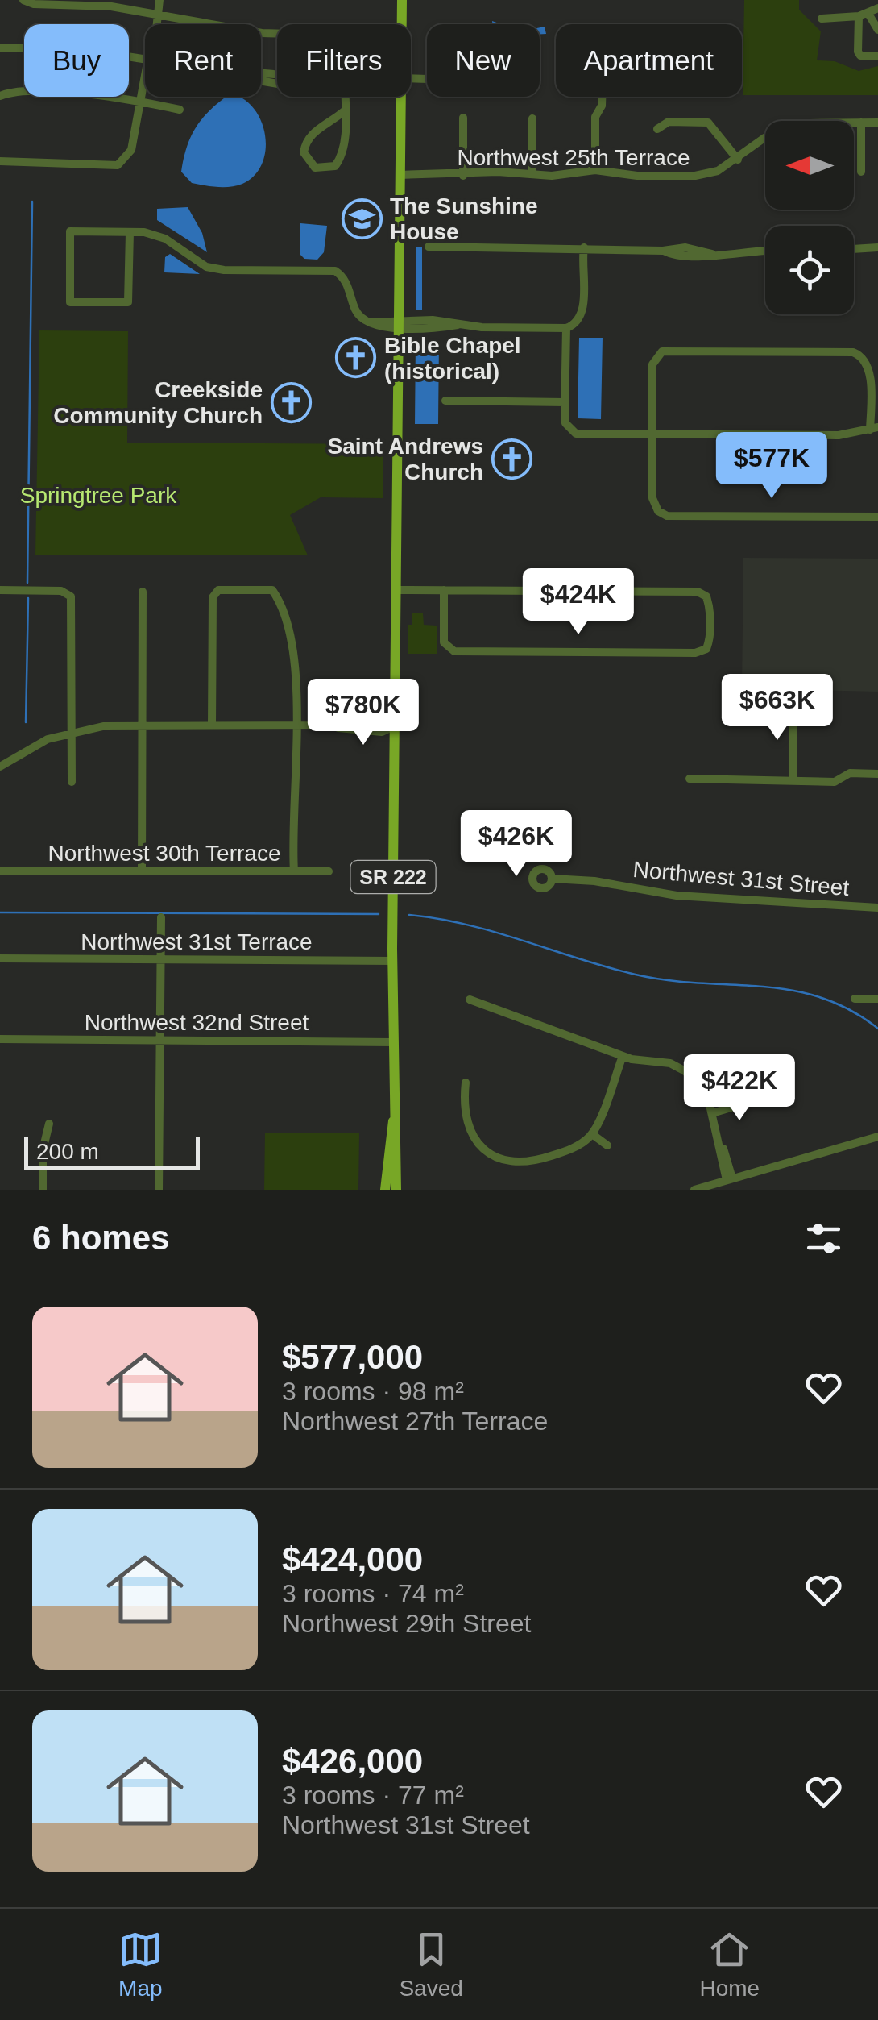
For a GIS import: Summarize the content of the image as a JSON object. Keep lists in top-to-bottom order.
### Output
{
  "streets": {
    "main road": ["SR 222"],
    "street": [
      "Northwest 25th Terrace",
      "Northwest 30th Terrace",
      "Northwest 31st Street",
      "Northwest 31st Terrace",
      "Northwest 32nd Street"
    ]
  },
  "crossings": [
    ["Northwest 25th Terrace", "SR 222"],
    ["SR 222", "Northwest 31st Terrace"],
    ["SR 222", "Northwest 32nd Street"]
  ],
  "parks": ["Springtree Park"],
  "places": {
    "school or university": ["The Sunshine House"],
    "church": ["Bible Chapel (historical)", "Creekside Community Church", "Saint Andrews Church"]
  },
  "scale_bar": "200 m",
  "north": "left",
  "page": {
    "chip": [
      "Buy",
      "Rent",
      "Filters",
      "New",
      "Apartment"
    ],
    "price": [
      "$577K",
      "$424K",
      "$663K",
      "$780K",
      "$426K",
      "$422K"
    ],
    "scale": "200 m",
    "heading": "6 homes",
    "list": [
      {
        "name": "$577,000",
        "note": "3 rooms · 98 m² · Northwest 27th Terrace"
      },
      {
        "name": "$424,000",
        "note": "3 rooms · 74 m² · Northwest 29th Street"
      },
      {
        "name": "$426,000",
        "note": "3 rooms · 77 m² · Northwest 31st Street"
      }
    ],
    "tabs": ["Map", "Saved", "Home"]
  }
}
